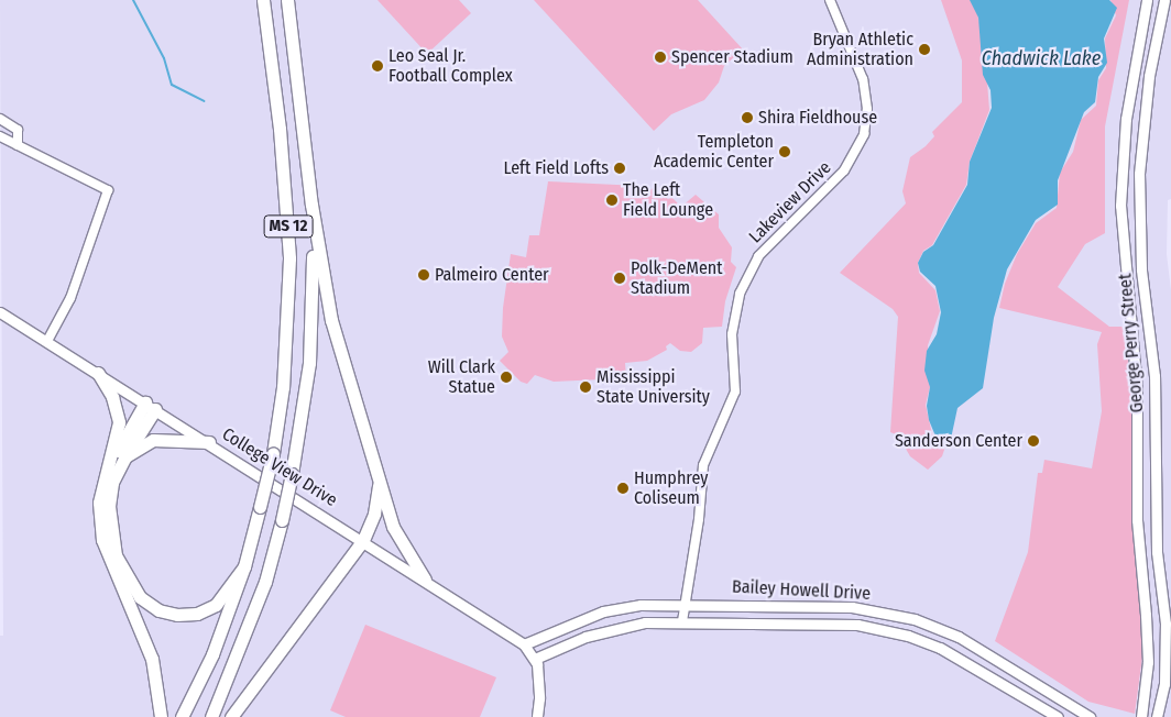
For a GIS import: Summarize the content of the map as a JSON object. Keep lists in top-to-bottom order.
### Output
{
  "streets": {
    "main road": ["MS 12"],
    "street": [
      "Lakeview Drive",
      "George Perry Street",
      "College View Drive",
      "Bailey Howell Drive"
    ]
  },
  "crossings": [
    ["Lakeview Drive", "Bailey Howell Drive"],
    ["College View Drive", "Bailey Howell Drive"]
  ],
  "water": ["Chadwick Lake"],
  "places": [
    "Bryan Athletic Administration",
    "Spencer Stadium",
    "Leo Seal Jr. Football Complex",
    "Shira Fieldhouse",
    "Templeton Academic Center",
    "Left Field Lofts",
    "The Left Field Lounge",
    "Palmeiro Center",
    "Polk-DeMent Stadium",
    "Will Clark Statue",
    "Mississippi State University",
    "Sanderson Center",
    "Humphrey Coliseum"
  ]
}
